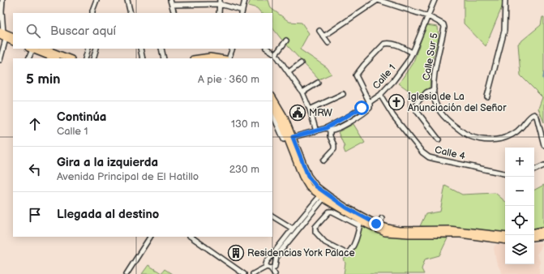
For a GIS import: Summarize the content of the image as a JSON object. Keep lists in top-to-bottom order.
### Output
{
  "streets": {
    "street": ["Calle Sur 5", "Calle 1", "Calle 4"]
  },
  "crossings": [
    ["Calle Sur 5", "Calle 1"],
    ["Calle 1", "Calle 4"]
  ],
  "places": {
    "church": ["Iglesia de La Anunciación del Señor"],
    "public building": ["MRW"],
    "building": ["Residencias York Palace"]
  },
  "page": {
    "search": "Buscar aquí",
    "heading": ["5 min", "A pie · 360 m"],
    "list": [
      ["Continúa", "Calle 1", "130 m"],
      ["Gira a la izquierda", "Avenida Principal de El Hatillo", "230 m"],
      "Llegada al destino"
    ],
    "map_buttons": ["+", "−"]
  }
}
